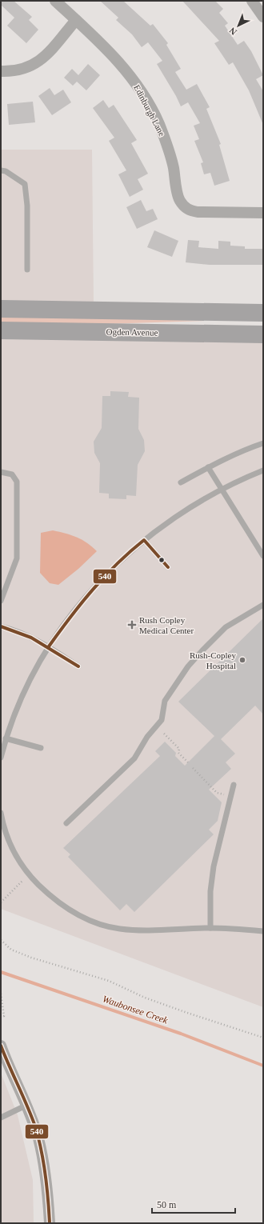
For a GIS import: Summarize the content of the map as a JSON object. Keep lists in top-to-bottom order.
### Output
{
  "streets": {
    "main road": ["Ogden Avenue"],
    "street": ["Edinburgh Lane"]
  },
  "water": ["Waubonsee Creek"],
  "places": {
    "health": ["Rush Copley Medical Center"],
    "other": ["Rush-Copley Hospital"]
  },
  "lines": ["transit line 540"],
  "scale_bar": "50 m",
  "north": "bottom left"
}
